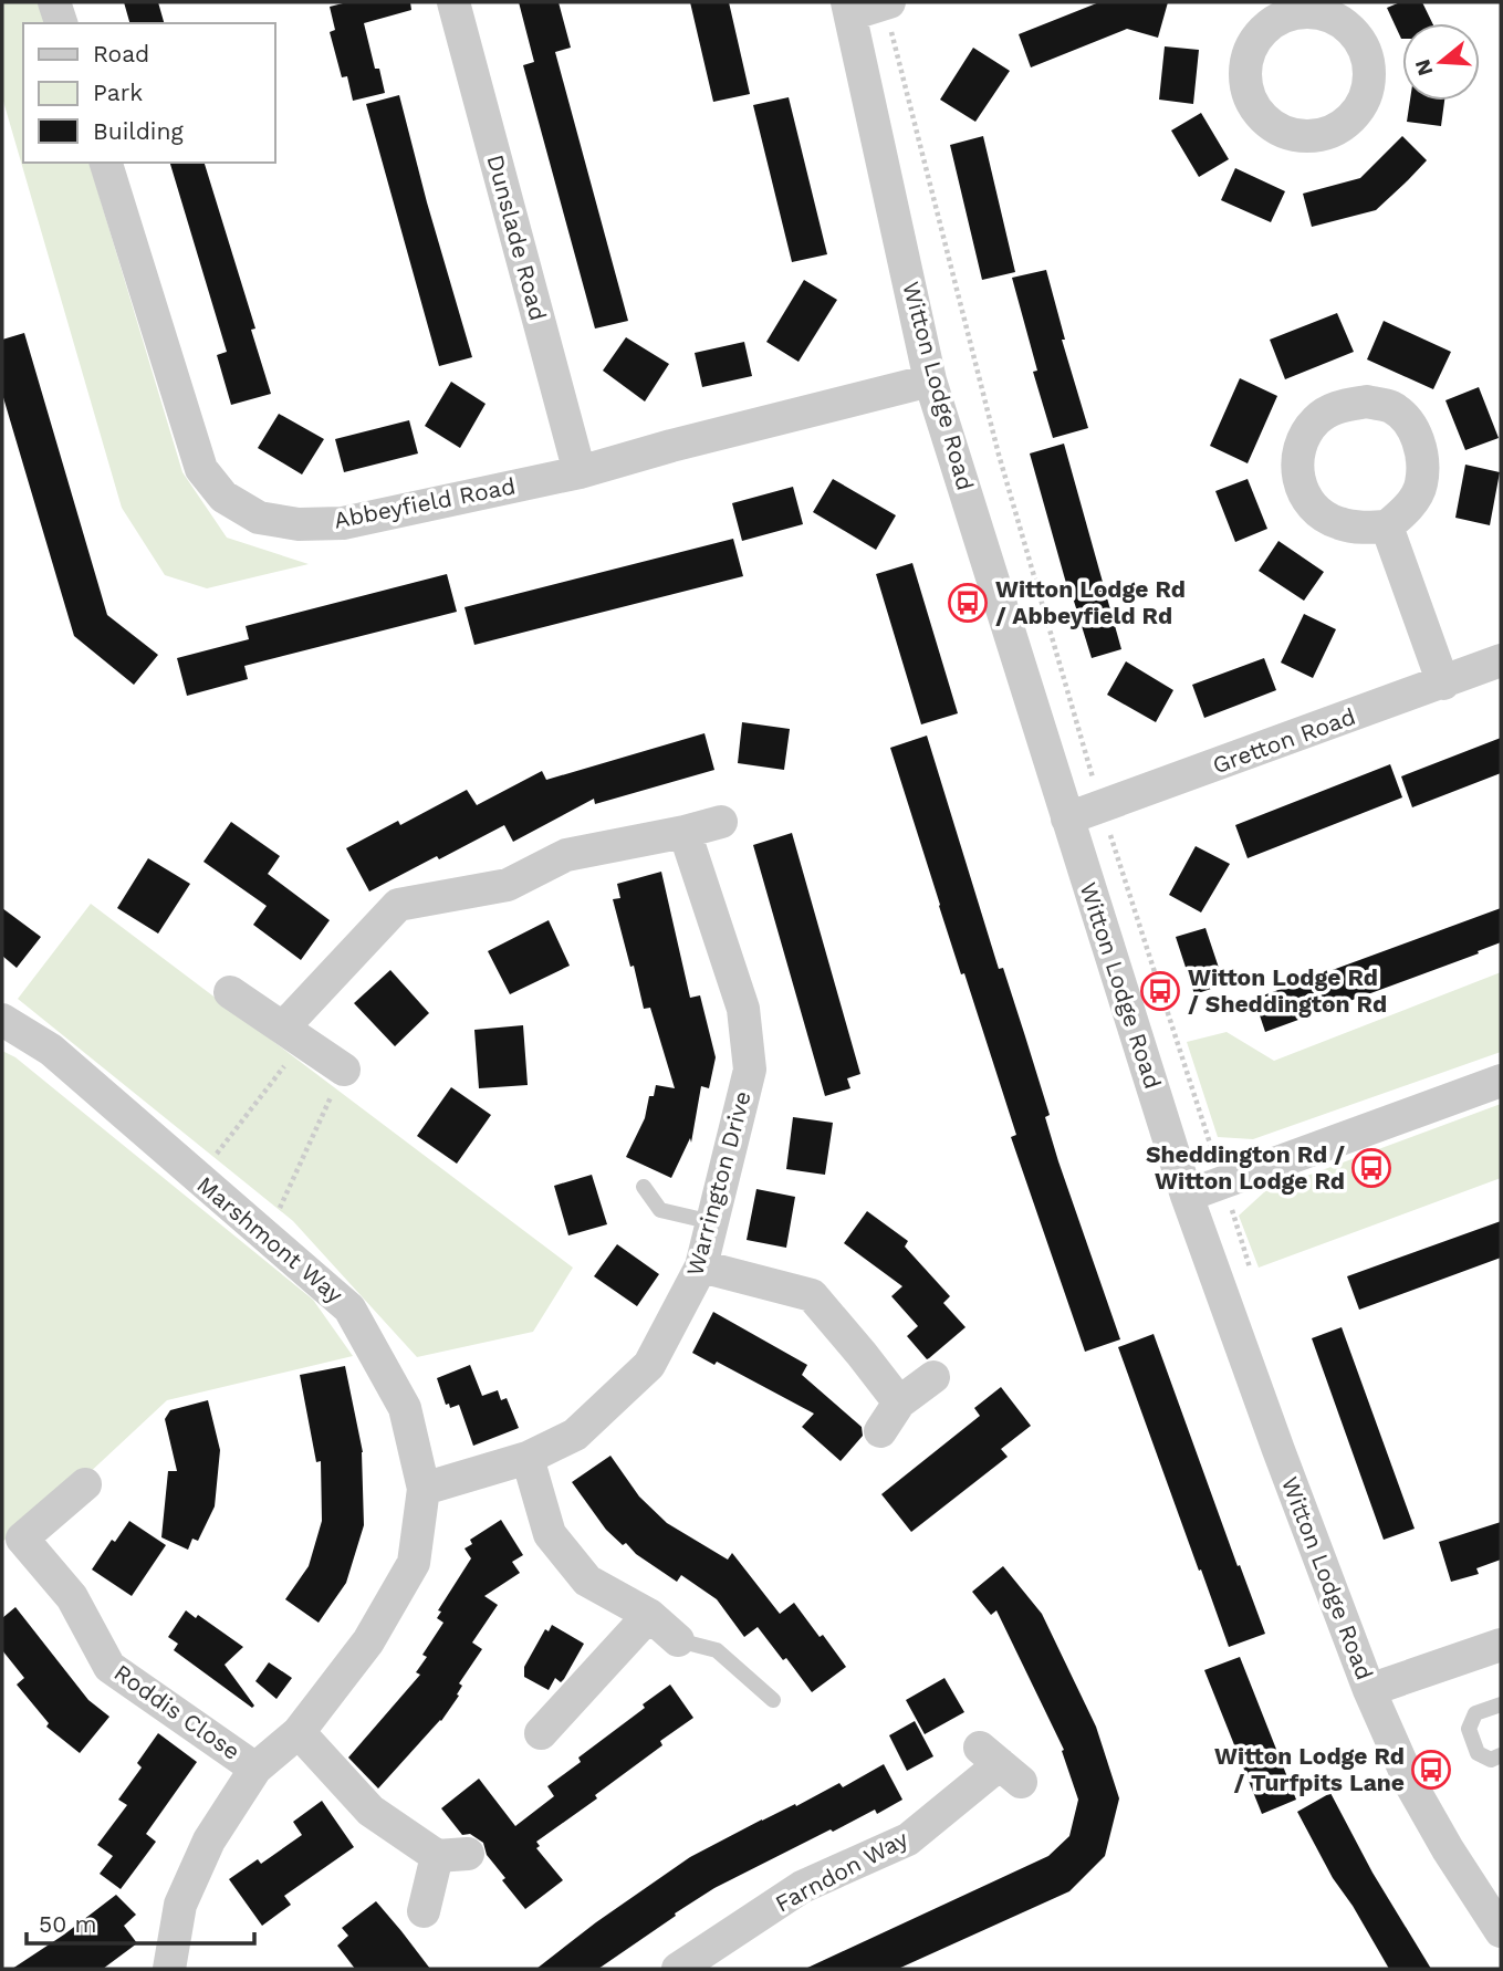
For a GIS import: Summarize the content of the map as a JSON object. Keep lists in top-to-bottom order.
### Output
{
  "streets": {
    "street": [
      "Dunslade Road",
      "Witton Lodge Road",
      "Abbeyfield Road",
      "Gretton Road",
      "Warrington Drive",
      "Marshmont Way",
      "Roddis Close",
      "Farndon Way"
    ]
  },
  "crossings": [
    ["Dunslade Road", "Abbeyfield Road"],
    ["Witton Lodge Road", "Abbeyfield Road"],
    ["Witton Lodge Road", "Gretton Road"],
    ["Warrington Drive", "Marshmont Way"],
    ["Marshmont Way", "Roddis Close"]
  ],
  "places": {
    "bus stop": [
      "Witton Lodge Rd / Abbeyfield Rd",
      "Witton Lodge Rd / Sheddington Rd",
      "Sheddington Rd / Witton Lodge Rd",
      "Witton Lodge Rd / Turfpits Lane"
    ]
  },
  "legend": ["Road", "Park", "Building"],
  "scale_bar": "50 m",
  "north": "left"
}
